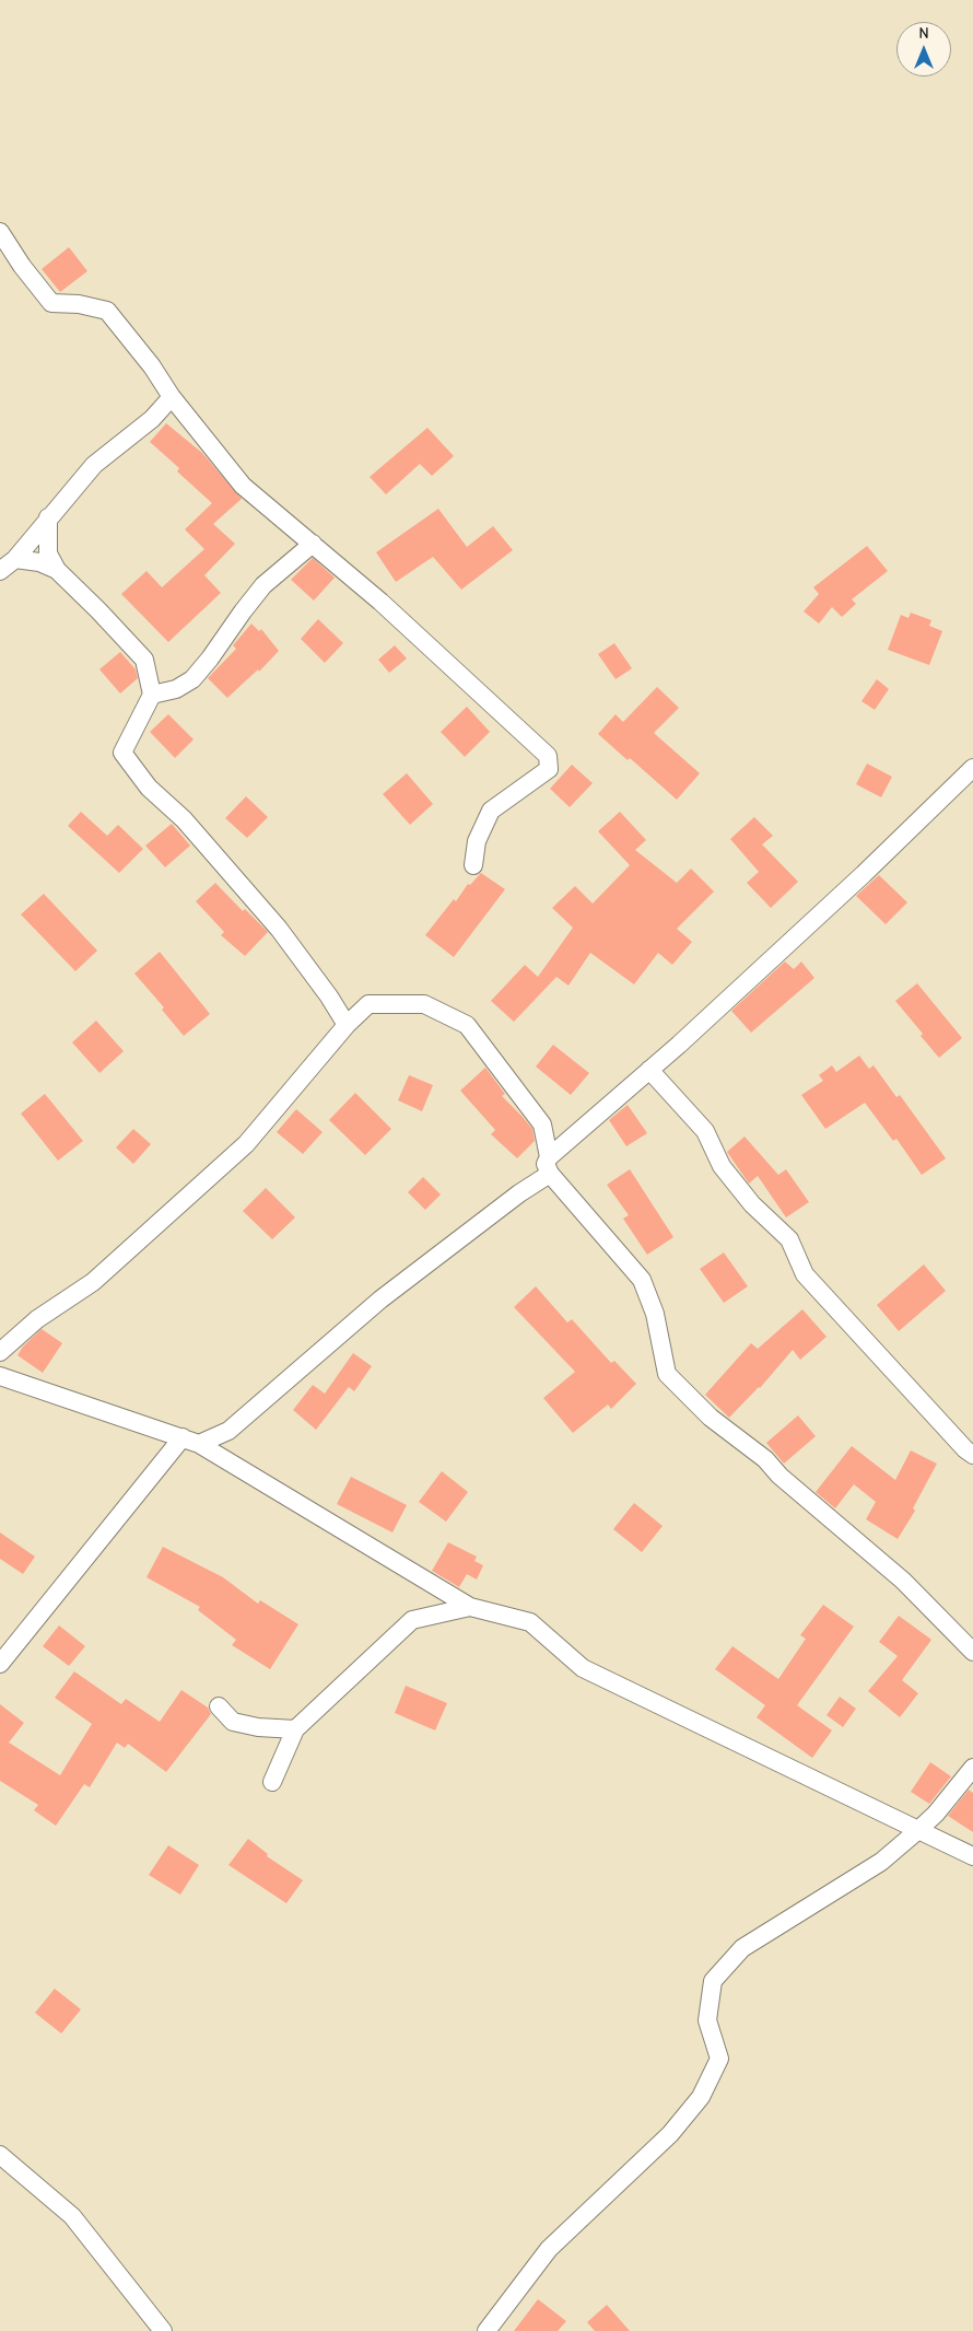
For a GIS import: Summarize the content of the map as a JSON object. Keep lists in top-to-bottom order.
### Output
{
  "north": "top"
}
